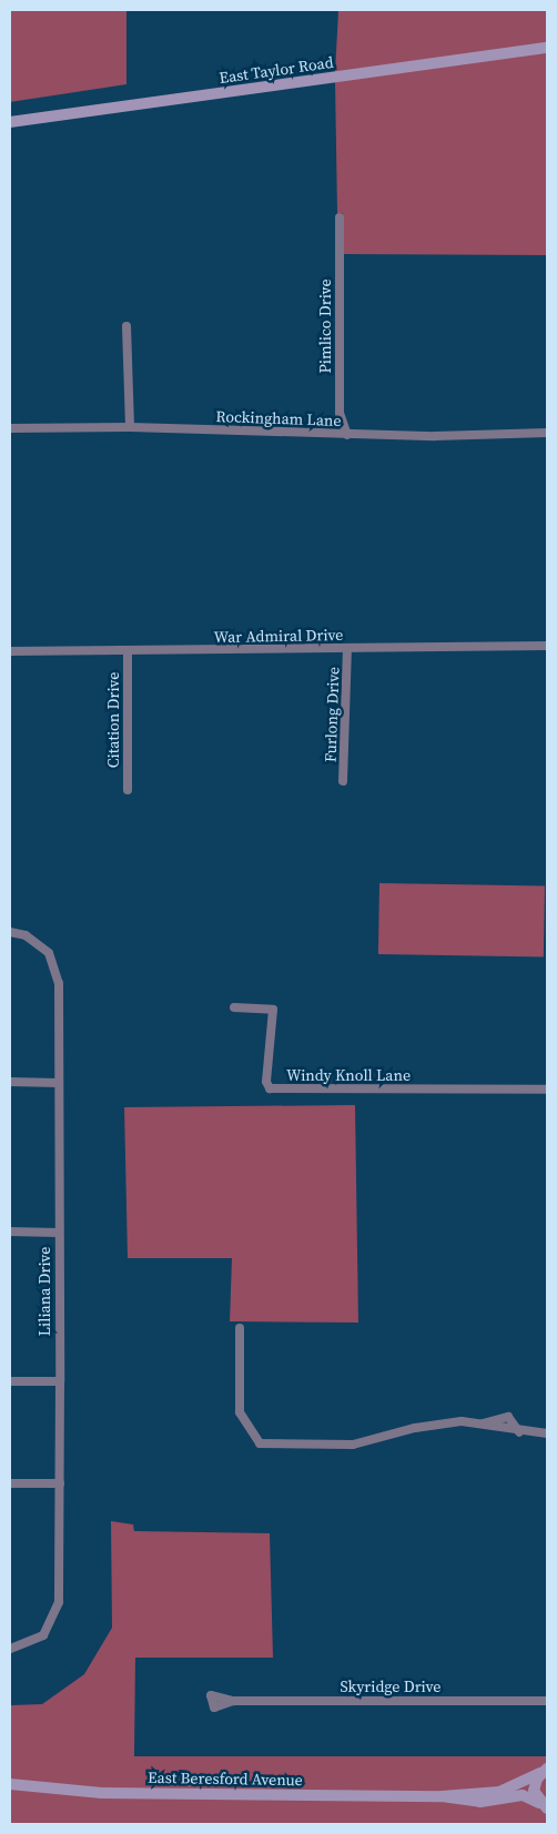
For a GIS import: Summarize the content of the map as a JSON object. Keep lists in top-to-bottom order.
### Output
{
  "streets": {
    "street": [
      "East Taylor Road",
      "Pimlico Drive",
      "Rockingham Lane",
      "War Admiral Drive",
      "Furlong Drive",
      "Citation Drive",
      "Windy Knoll Lane",
      "Liliana Drive",
      "Skyridge Drive",
      "East Beresford Avenue"
    ]
  },
  "crossings": [
    ["Pimlico Drive", "Rockingham Lane"],
    ["War Admiral Drive", "Furlong Drive"],
    ["War Admiral Drive", "Citation Drive"]
  ]
}
